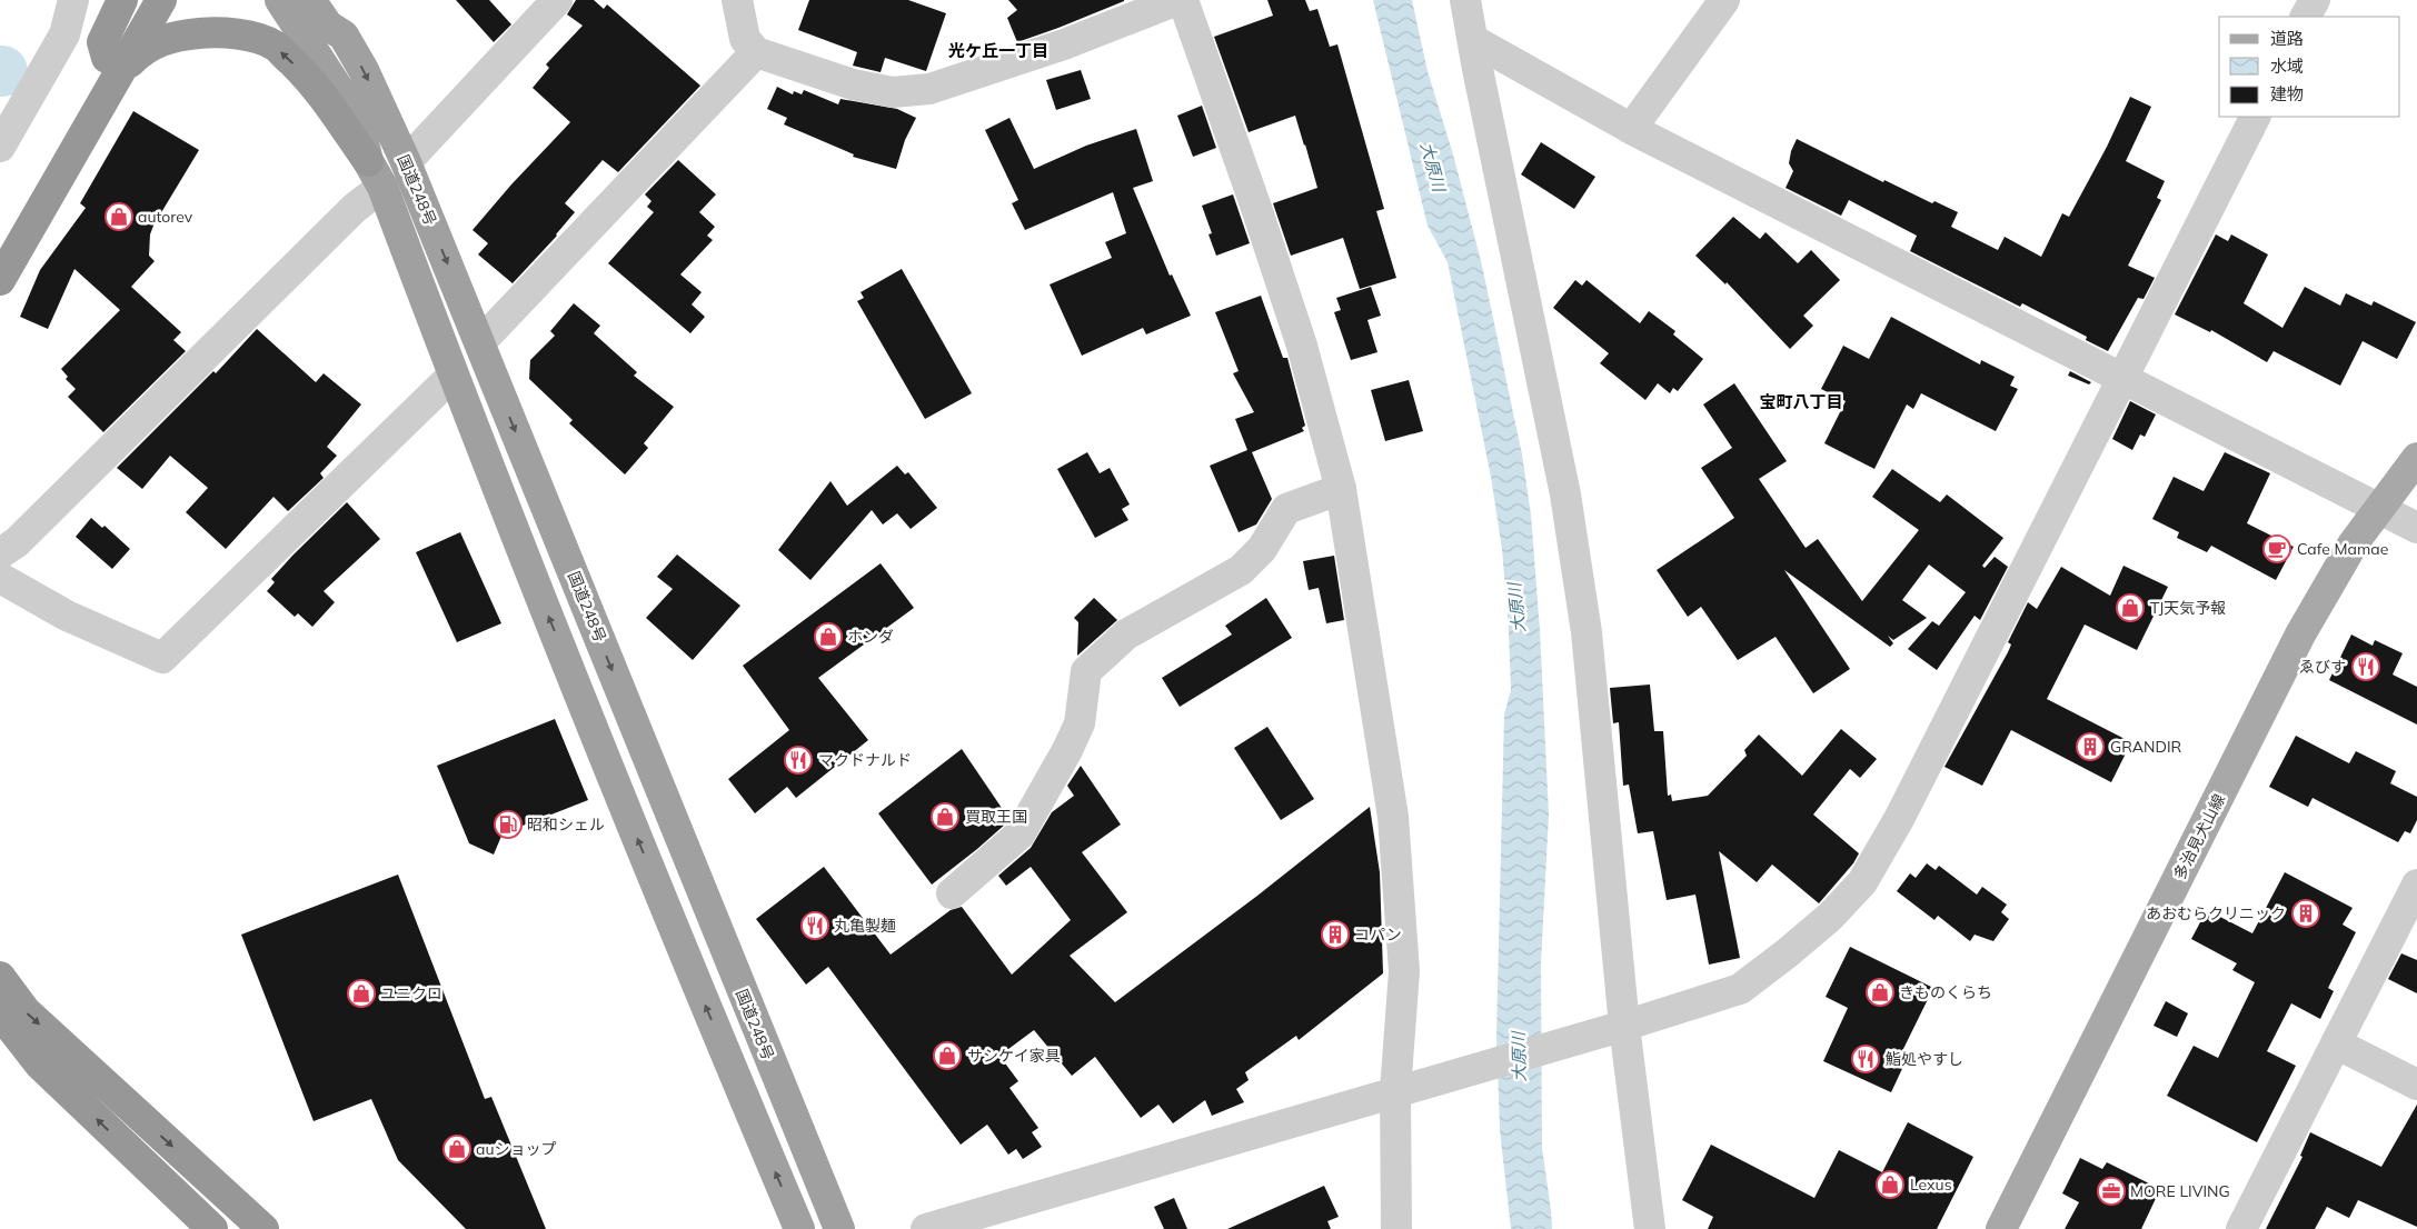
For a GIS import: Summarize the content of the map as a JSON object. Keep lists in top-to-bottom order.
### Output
{
  "streets": {
    "highway": ["国道248号"],
    "main road": ["多治見犬山線"]
  },
  "districts": ["光ケ丘一丁目", "宝町八丁目"],
  "water": ["大原川"],
  "places": {
    "shop": [
      "autorev",
      "TJ天気予報",
      "ホンダ",
      "買取王国",
      "きものくらち",
      "ユニクロ",
      "サシケイ家具",
      "auショップ",
      "Lexus"
    ],
    "cafe": ["Cafe Mamae"],
    "restaurant": [
      "ゑびす",
      "マクドナルド",
      "丸亀製麺",
      "鮨処やすし"
    ],
    "building": ["GRANDIR", "あおむらクリニック", "コパン"],
    "fuel station": ["昭和シェル"],
    "office": ["MORE LIVING"]
  },
  "legend": ["道路", "水域", "建物"]
}
